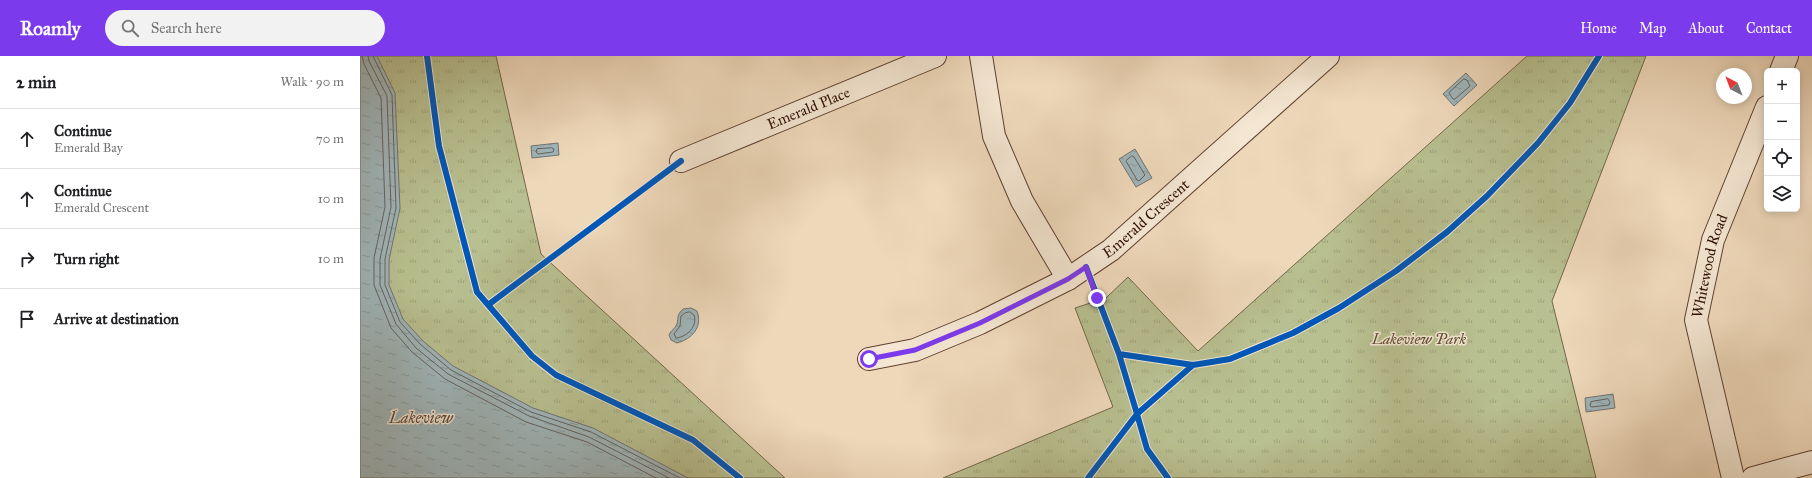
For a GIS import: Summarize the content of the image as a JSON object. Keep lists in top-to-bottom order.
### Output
{
  "streets": {
    "street": ["Emerald Place", "Emerald Crescent", "Whitewood Road"]
  },
  "water": ["Lakeview"],
  "parks": ["Lakeview Park"],
  "north": "top left",
  "page": {
    "header": "Roamly",
    "search": "Search here",
    "nav": [
      "Home",
      "Map",
      "About",
      "Contact"
    ],
    "heading": ["2 min", "Walk · 90 m"],
    "map_buttons": ["+", "−"],
    "list": [
      ["Continue", "Emerald Bay", "70 m"],
      ["Continue", "Emerald Crescent", "10 m"],
      ["Turn right", "10 m"],
      "Arrive at destination"
    ]
  }
}
